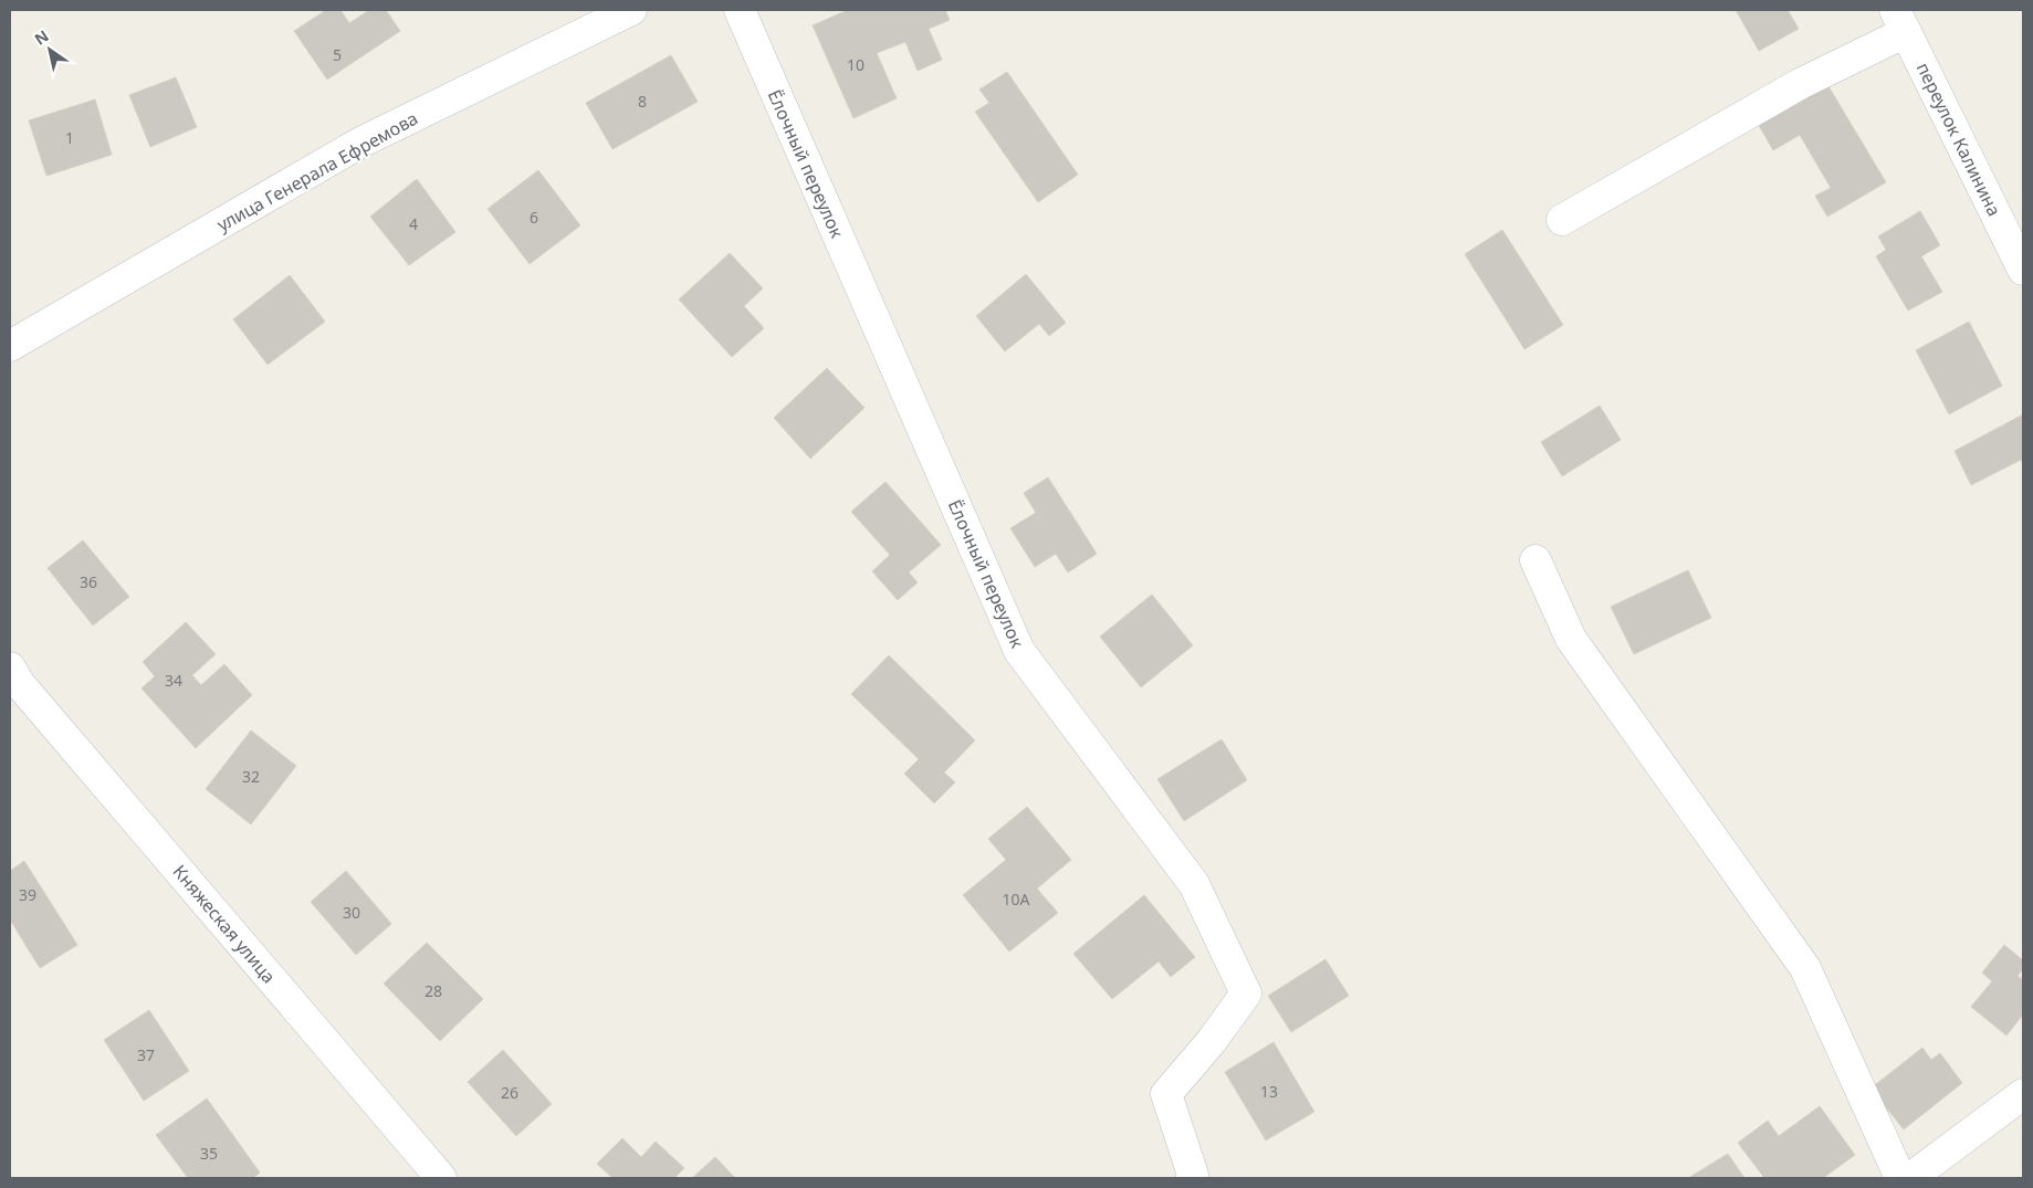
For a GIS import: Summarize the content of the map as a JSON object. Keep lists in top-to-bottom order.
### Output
{
  "streets": {
    "street": [
      "переулок Калинина",
      "Ёлочный переулок",
      "улица Генерала Ефремова",
      "Княжеская улица"
    ]
  },
  "house_numbers": [
    "5",
    "10",
    "8",
    "1",
    "6",
    "4",
    "36",
    "34",
    "32",
    "39",
    "10А",
    "30",
    "28",
    "37",
    "13",
    "26",
    "35"
  ],
  "north": "top left"
}
